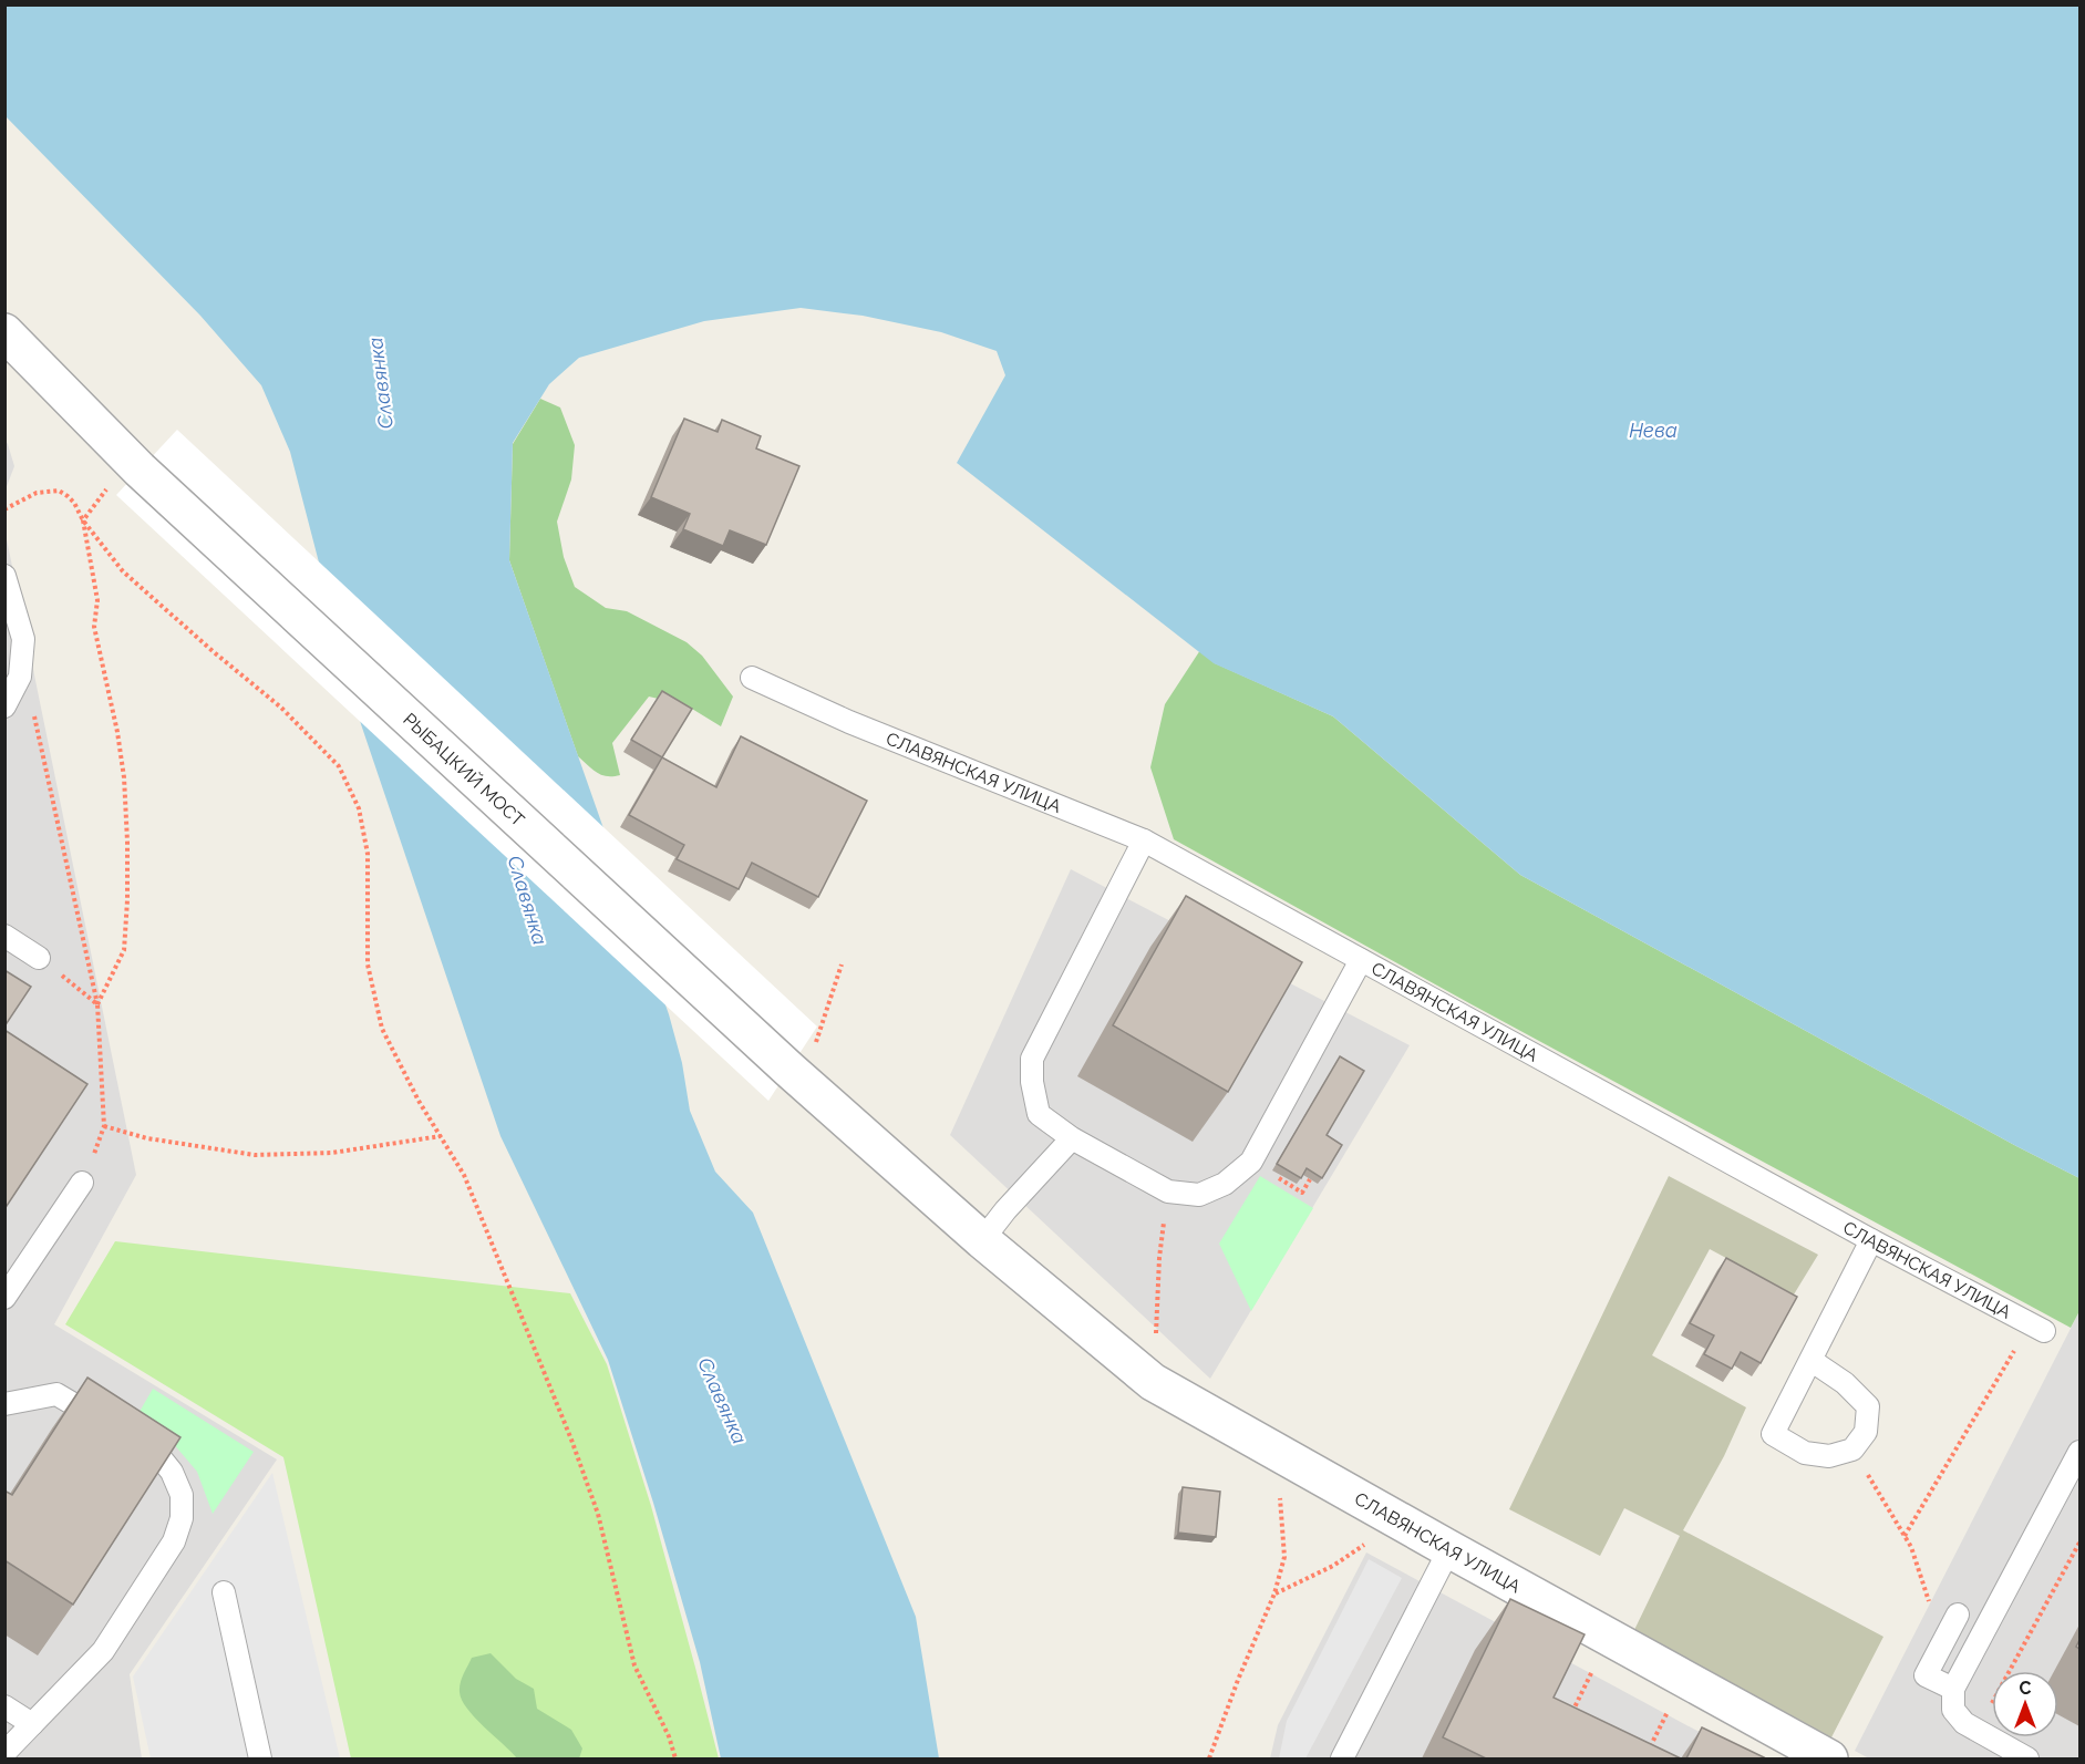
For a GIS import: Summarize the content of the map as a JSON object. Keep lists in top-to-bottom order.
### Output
{
  "streets": {
    "street": ["РЫБАЦКИЙ МОСТ", "СЛАВЯНСКАЯ УЛИЦА"]
  },
  "crossings": [
    ["РЫБАЦКИЙ МОСТ", "СЛАВЯНСКАЯ УЛИЦА"]
  ],
  "water": ["Славянка", "Нева"],
  "north": "top"
}
